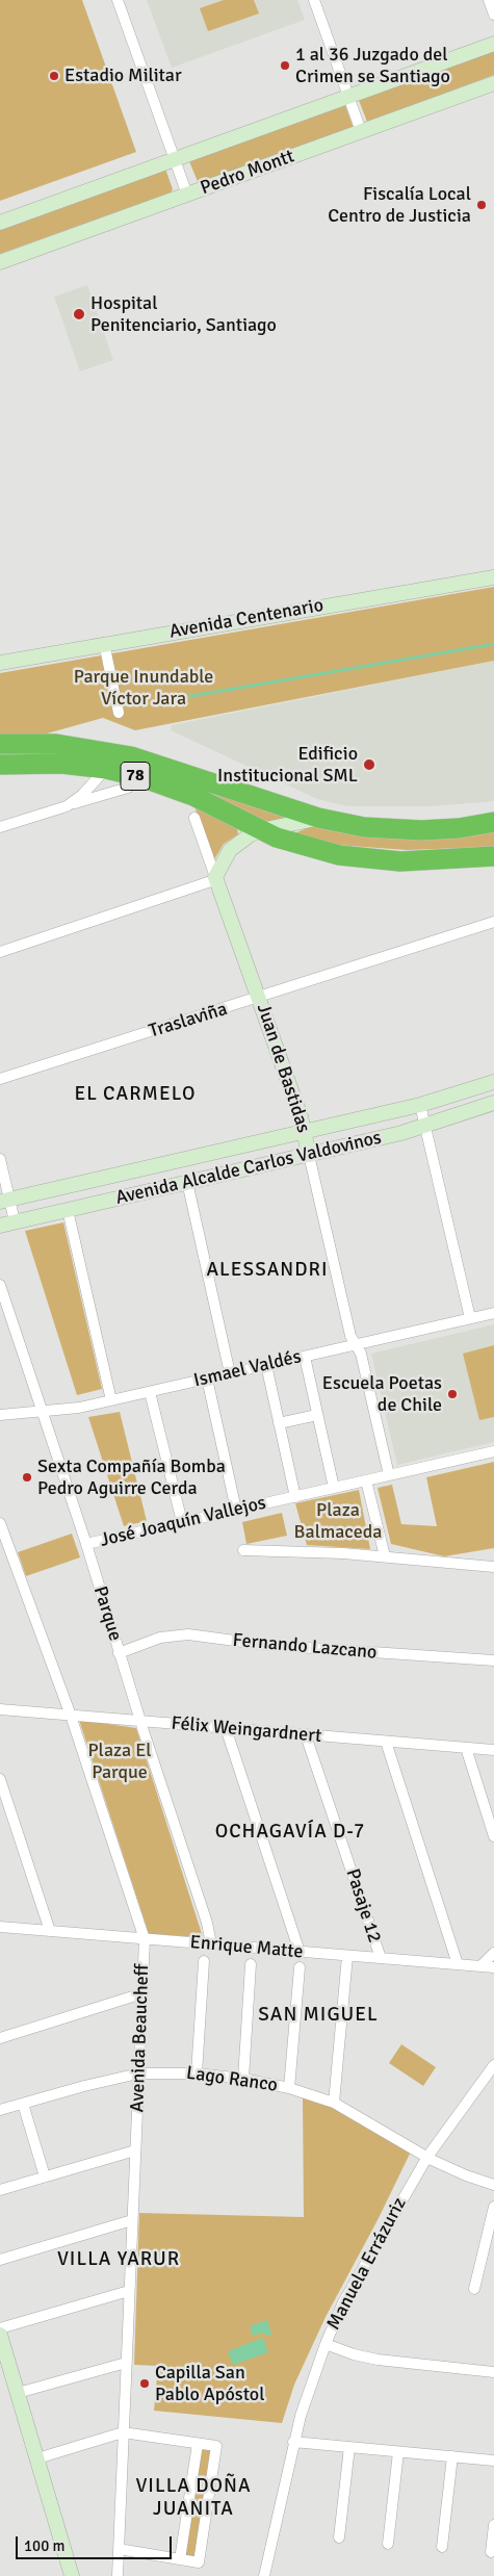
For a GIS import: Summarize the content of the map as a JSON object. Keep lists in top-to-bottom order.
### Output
{
  "streets": {
    "highway": ["78"],
    "street": [
      "Pedro Montt",
      "Avenida Centenario",
      "Traslaviña",
      "Juan de Bastidas",
      "Avenida Alcalde Carlos Valdovinos",
      "Ismael Valdés",
      "José Joaquín Vallejos",
      "Parque",
      "Fernando Lazcano",
      "Félix Weingardnert",
      "Pasaje 12",
      "Enrique Matte",
      "Avenida Beaucheff",
      "Lago Ranco",
      "Manuela Errázuriz"
    ]
  },
  "crossings": [
    ["Traslaviña", "Juan de Bastidas"],
    ["Juan de Bastidas", "Avenida Alcalde Carlos Valdovinos"],
    ["Juan de Bastidas", "Ismael Valdés"],
    ["Juan de Bastidas", "José Joaquín Vallejos"],
    ["Ismael Valdés", "Parque"],
    ["José Joaquín Vallejos", "Parque"],
    ["Parque", "Fernando Lazcano"],
    ["Parque", "Félix Weingardnert"],
    ["Parque", "Enrique Matte"],
    ["Félix Weingardnert", "Pasaje 12"],
    ["Félix Weingardnert", "Avenida Beaucheff"],
    ["Pasaje 12", "Enrique Matte"],
    ["Enrique Matte", "Avenida Beaucheff"],
    ["Avenida Beaucheff", "Lago Ranco"],
    ["Lago Ranco", "Manuela Errázuriz"]
  ],
  "districts": [
    "EL CARMELO",
    "ALESSANDRI",
    "OCHAGAVÍA D-7",
    "SAN MIGUEL",
    "VILLA YARUR",
    "VILLA DOÑA JUANITA"
  ],
  "parks": ["Parque Inundable Víctor Jara", "Plaza Balmaceda", "Plaza El Parque"],
  "places": [
    "1 al 36 Juzgado del Crimen se Santiago",
    "Estadio Militar",
    "Fiscalía Local Centro de Justicia",
    "Hospital Penitenciario, Santiago",
    "Edificio Institucional SML",
    "Escuela Poetas de Chile",
    "Sexta Compañía Bomba Pedro Aguirre Cerda",
    "Capilla San Pablo Apóstol"
  ],
  "scale_bar": "100 m"
}
